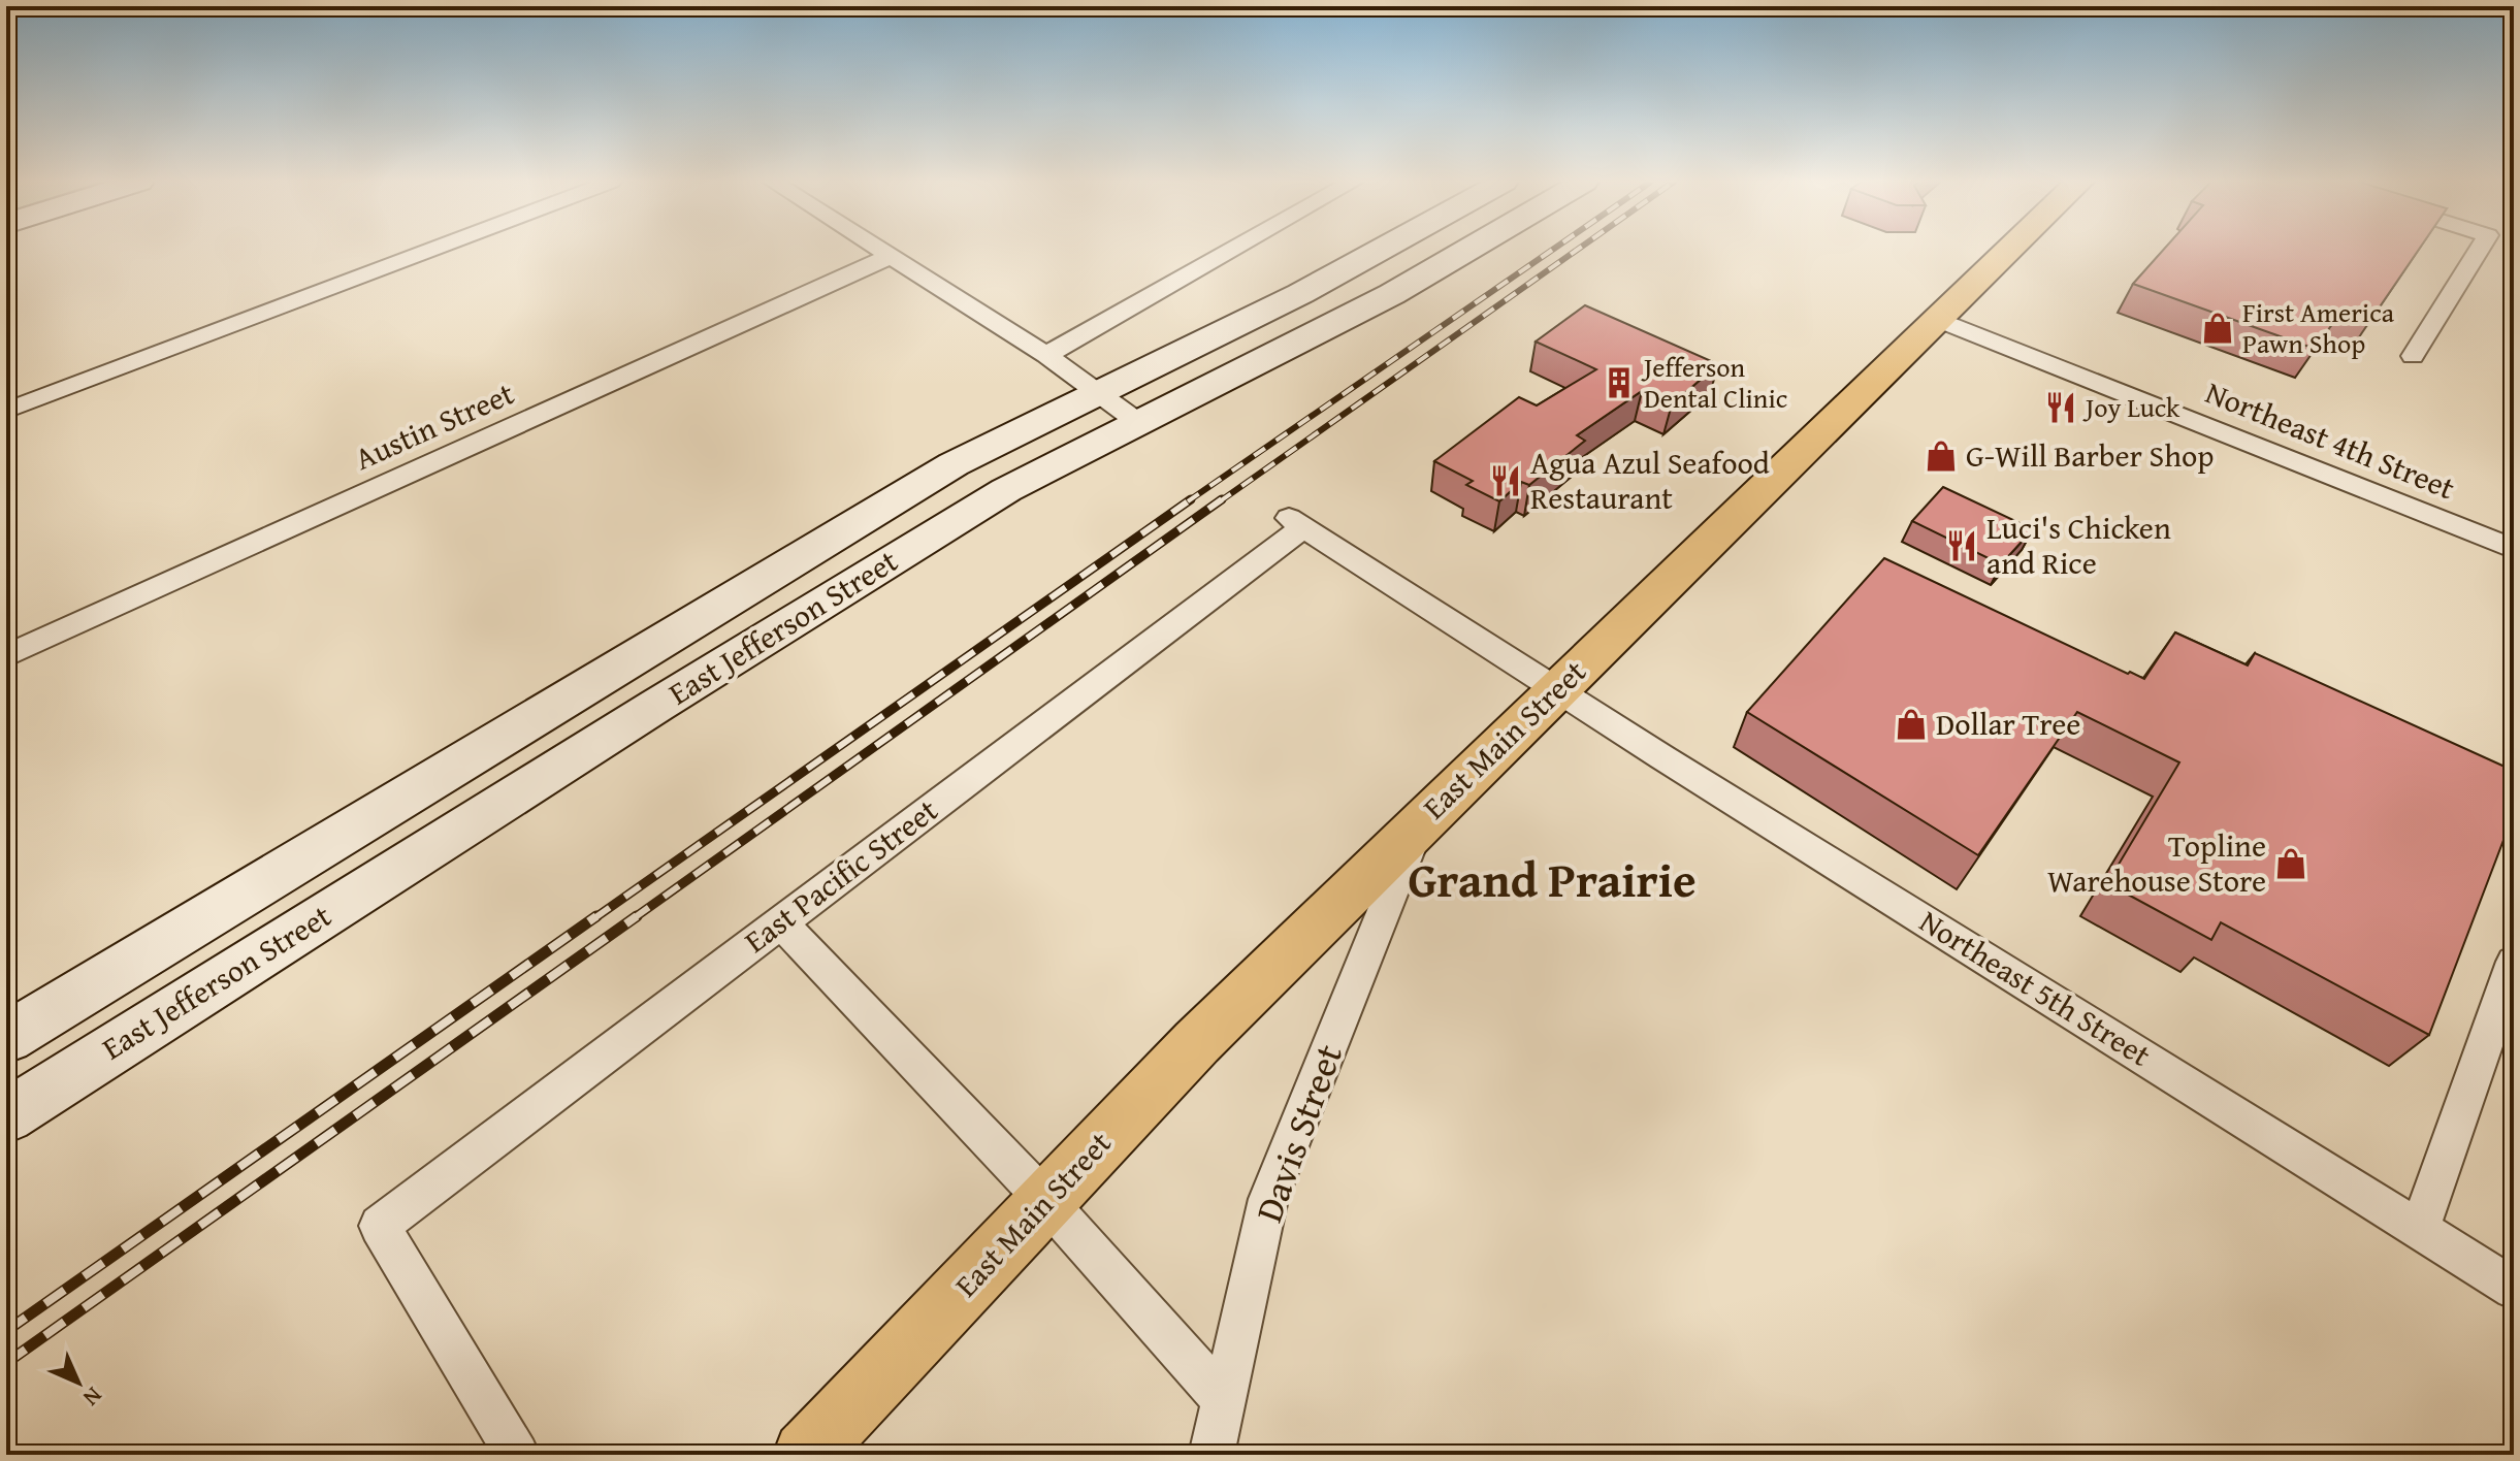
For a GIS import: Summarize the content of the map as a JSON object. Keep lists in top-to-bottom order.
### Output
{
  "streets": {
    "main road": ["East Jefferson Street", "East Main Street"],
    "street": [
      "Austin Street",
      "Northeast 4th Street",
      "East Pacific Street",
      "Northeast 5th Street",
      "Davis Street"
    ]
  },
  "crossings": [
    ["Northeast 4th Street", "East Main Street"],
    ["East Main Street", "Northeast 5th Street"],
    ["East Main Street", "Davis Street"],
    ["East Pacific Street", "Northeast 5th Street"]
  ],
  "districts": ["Grand Prairie"],
  "places": {
    "shop": [
      "First America Pawn Shop",
      "G-Will Barber Shop",
      "Dollar Tree",
      "Topline Warehouse Store"
    ],
    "building": ["Jefferson Dental Clinic"],
    "restaurant": ["Joy Luck", "Agua Azul Seafood Restaurant", "Luci's Chicken and Rice"]
  },
  "north": "bottom right"
}
